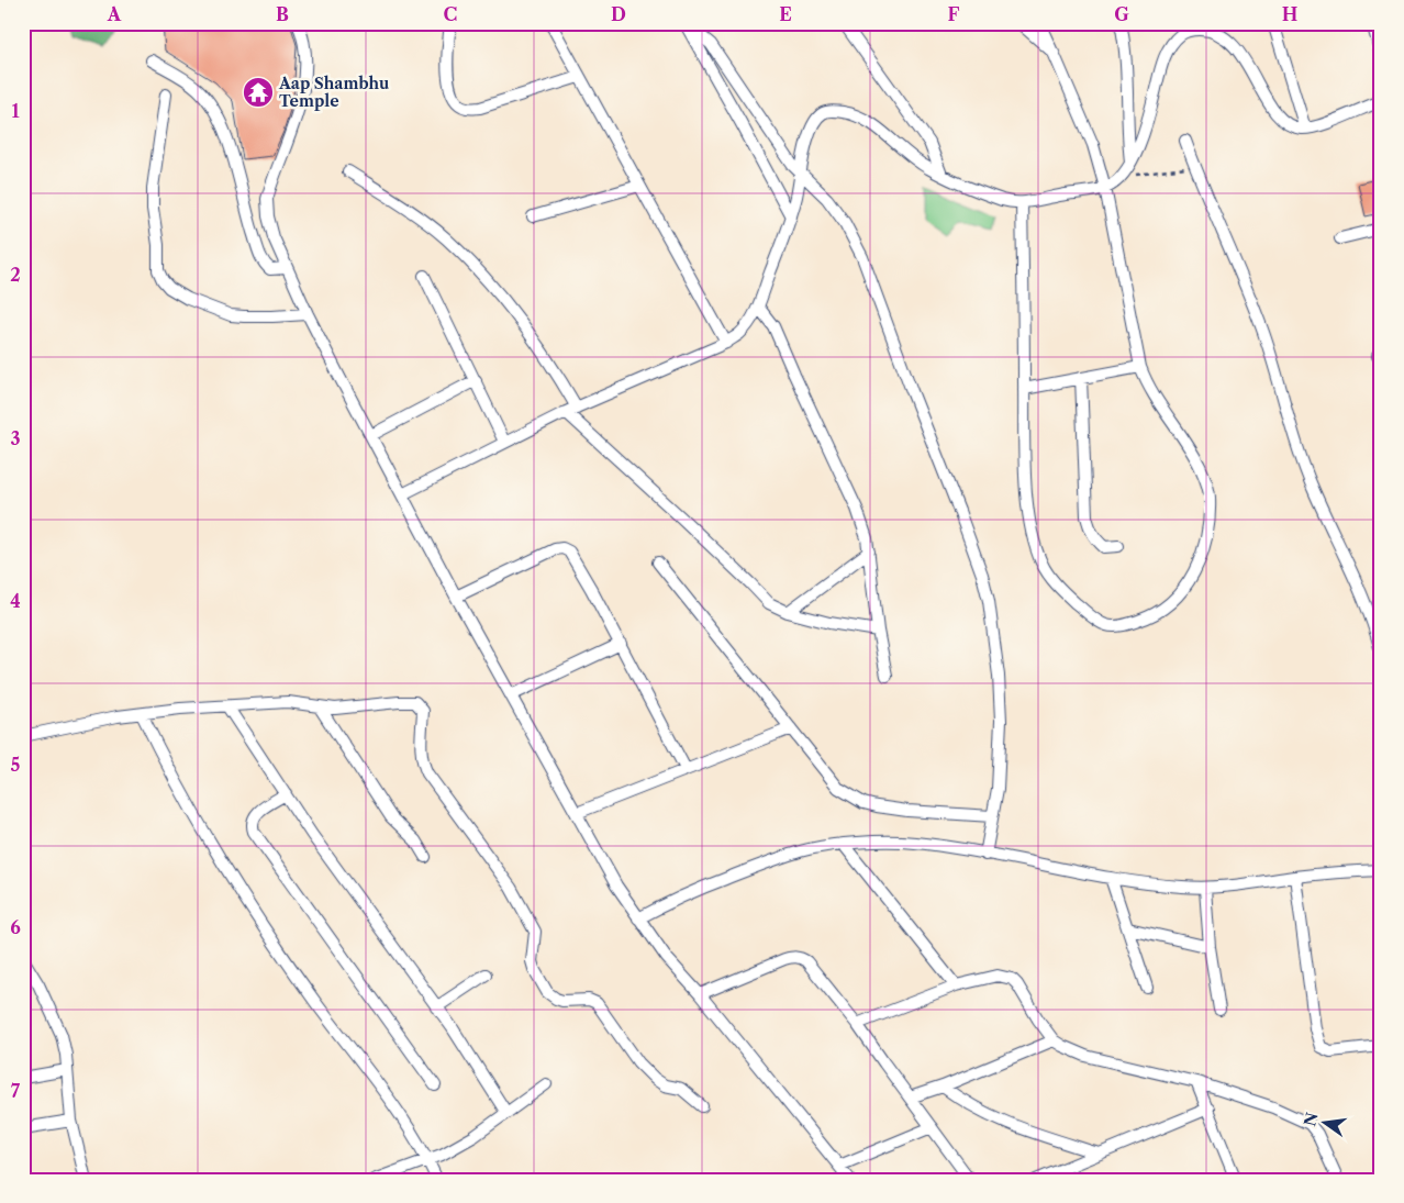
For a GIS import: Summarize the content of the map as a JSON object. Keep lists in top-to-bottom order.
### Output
{
  "places": {
    "temple": ["Aap Shambhu Temple"]
  },
  "north": "left",
  "grid": {
    "columns": [
      "A",
      "B",
      "C",
      "D",
      "E",
      "F",
      "G",
      "H"
    ],
    "rows": [
      "1",
      "2",
      "3",
      "4",
      "5",
      "6",
      "7"
    ]
  }
}
